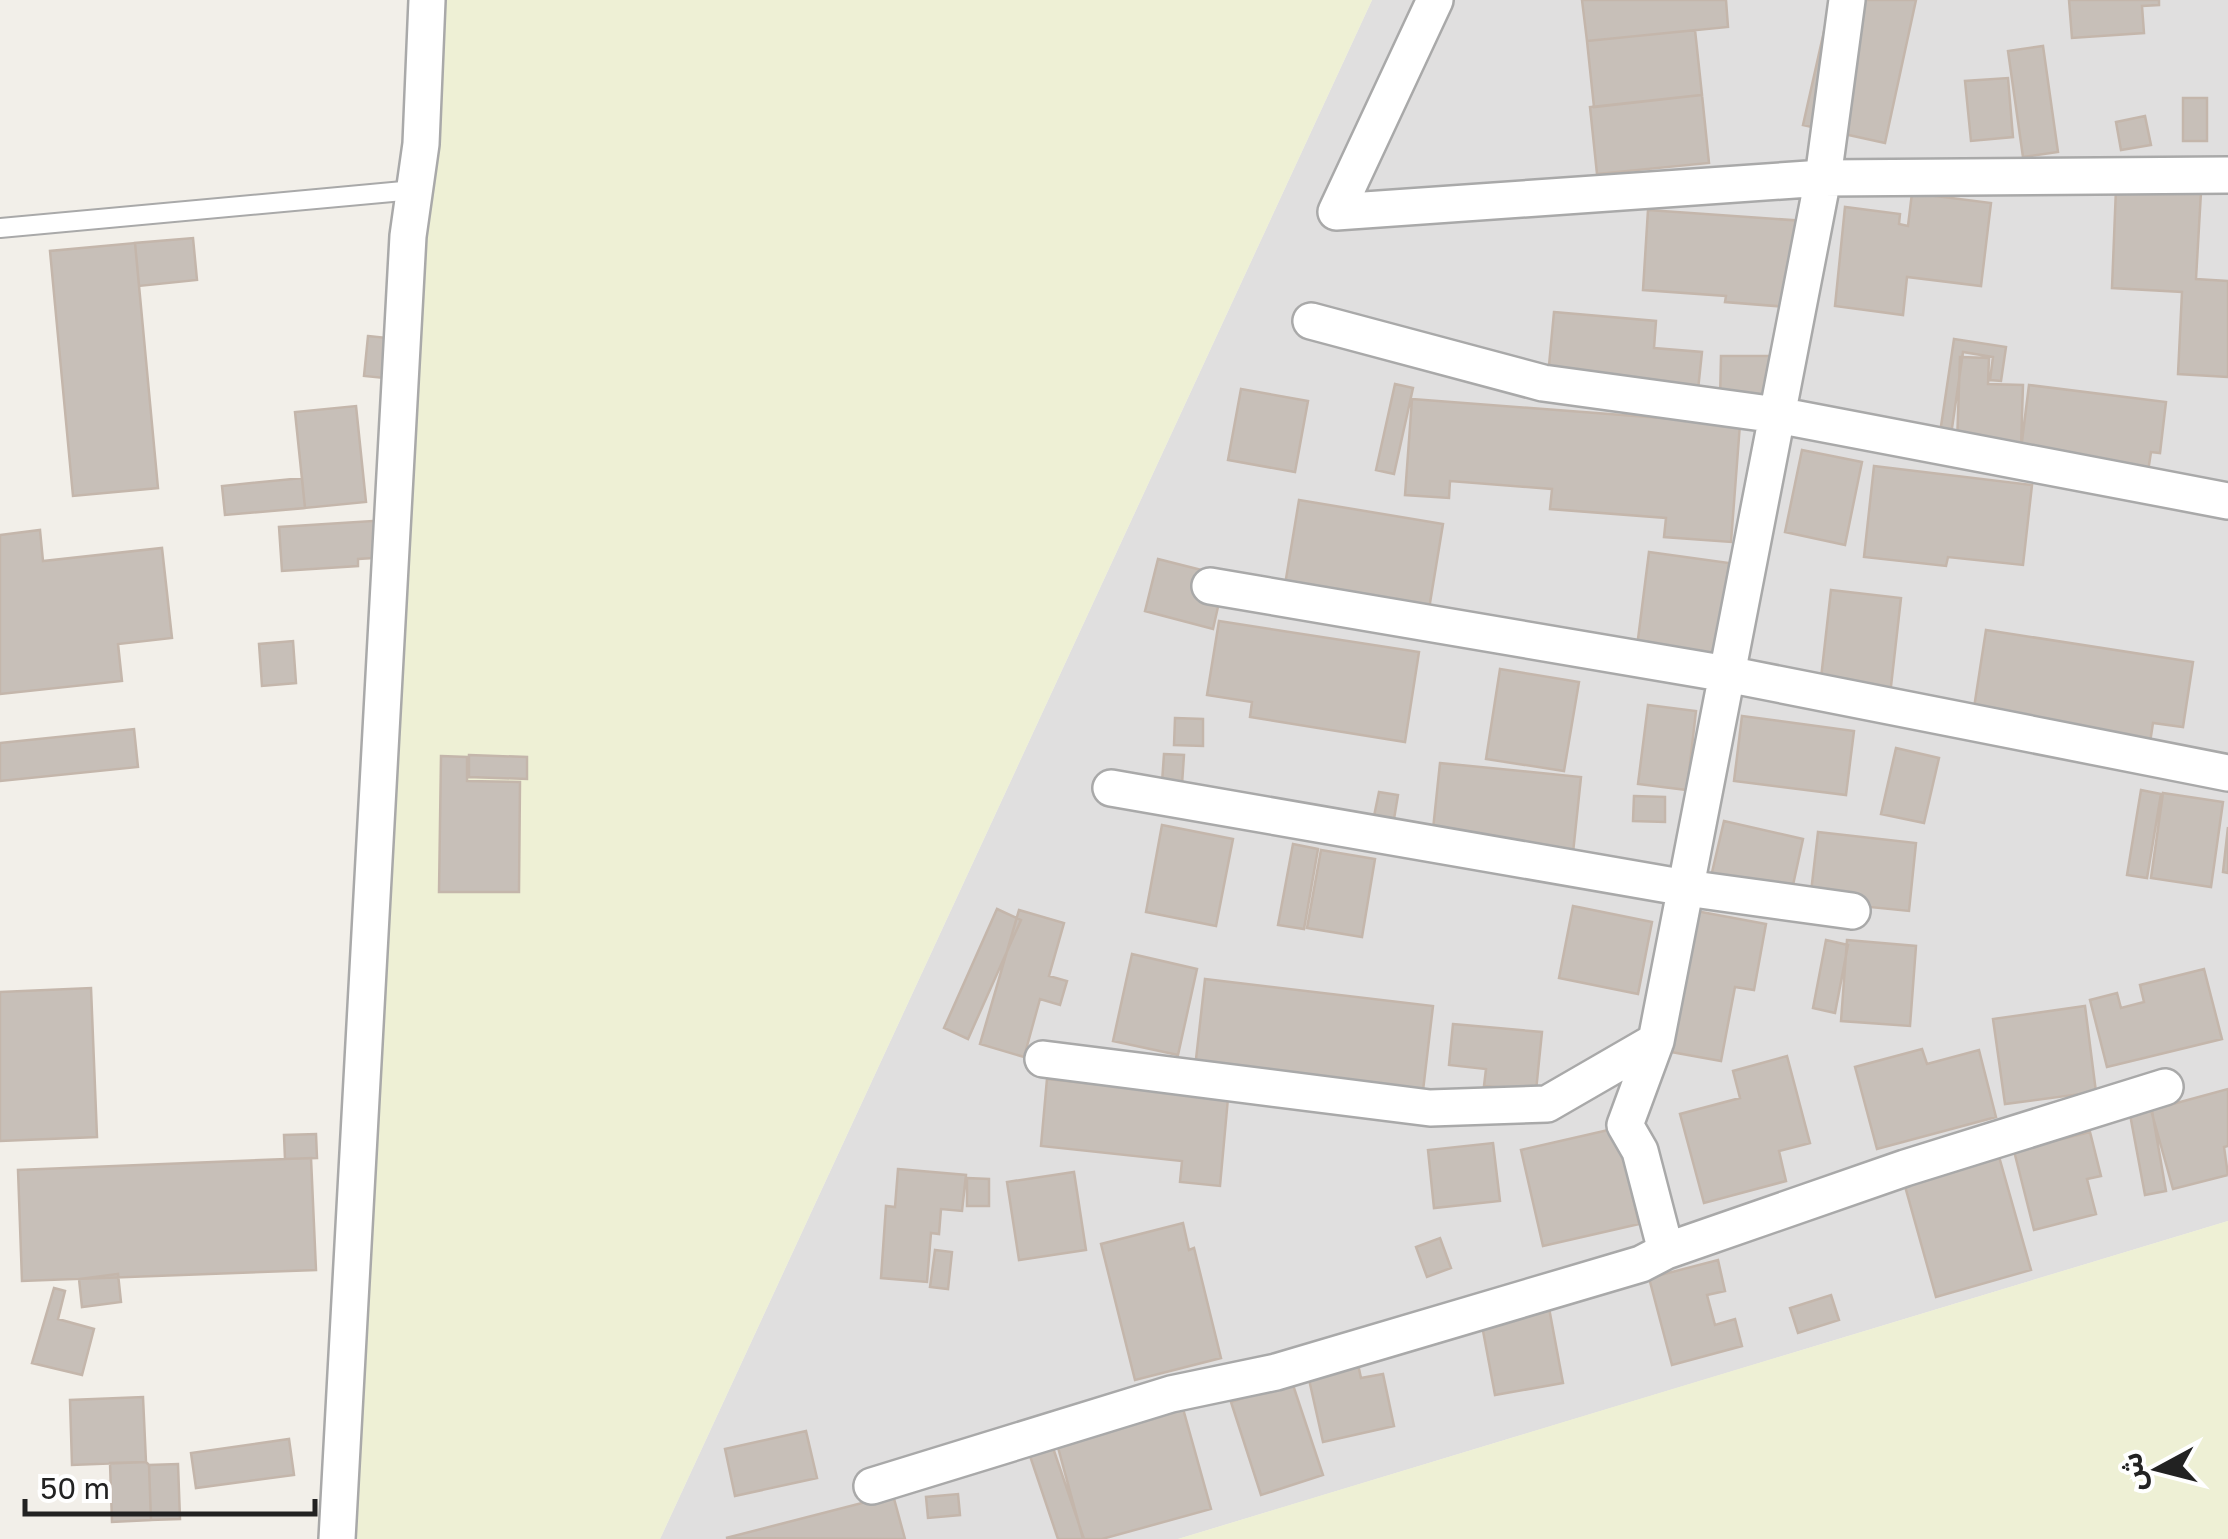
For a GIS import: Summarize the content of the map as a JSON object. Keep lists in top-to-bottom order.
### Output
{
  "scale_bar": "50 m",
  "north": "left"
}
